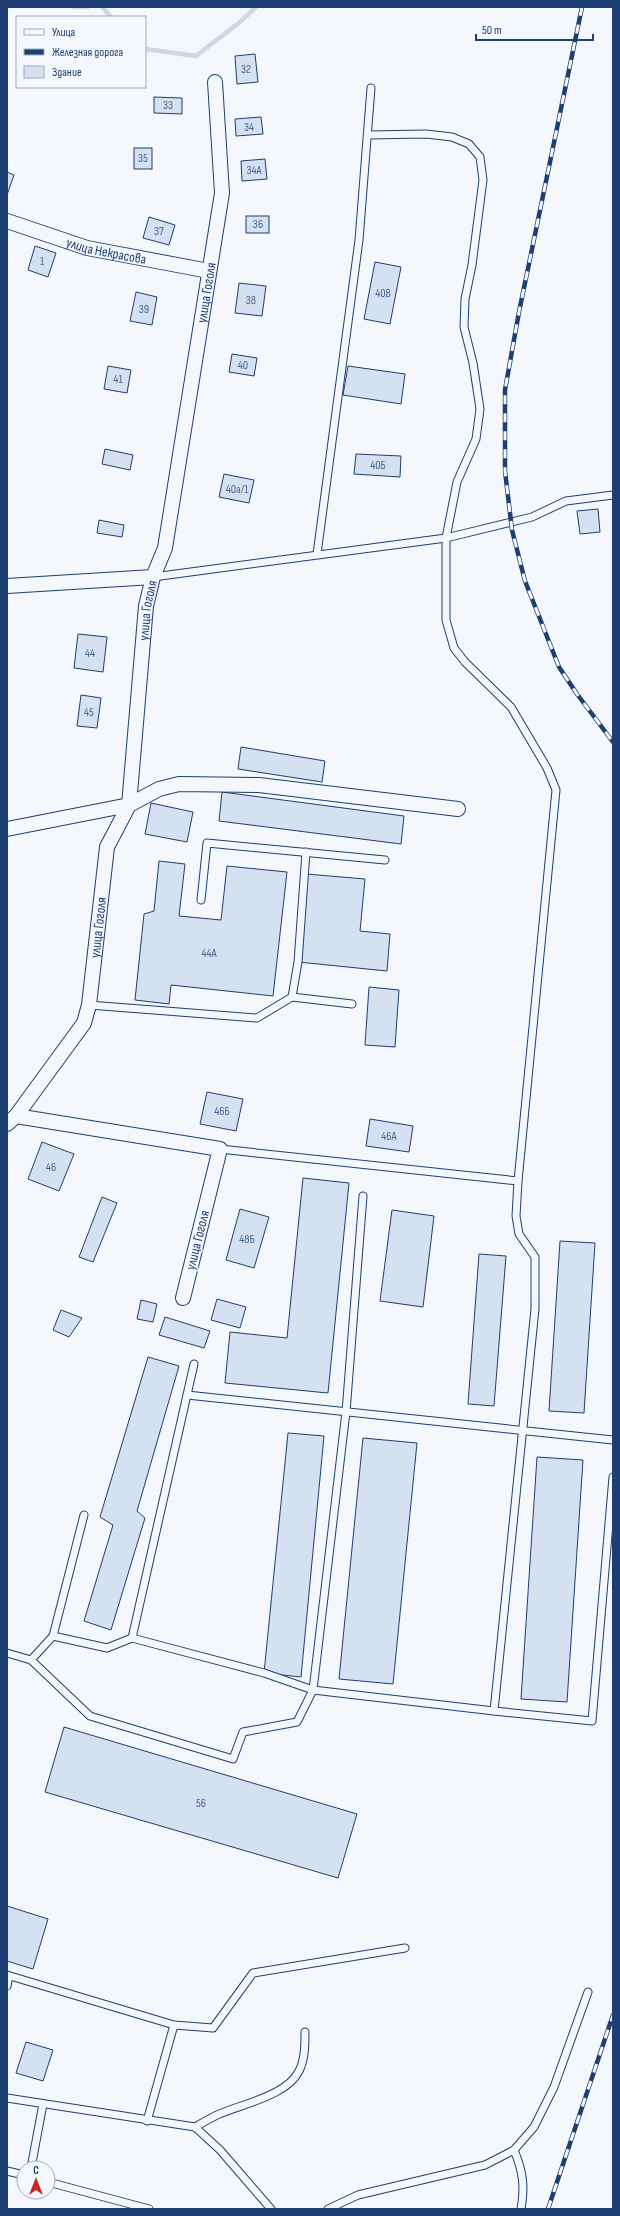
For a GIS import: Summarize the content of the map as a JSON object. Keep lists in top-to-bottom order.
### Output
{
  "streets": {
    "street": ["улица Некрасова", "улица Гоголя"]
  },
  "crossings": [
    ["улица Некрасова", "улица Гоголя"]
  ],
  "house_numbers": [
    "32",
    "33",
    "34",
    "35",
    "34А",
    "36",
    "37",
    "1",
    "40В",
    "38",
    "39",
    "40",
    "41",
    "40Б",
    "40а/1",
    "44",
    "45",
    "44А",
    "46Б",
    "46А",
    "46",
    "48Б",
    "56"
  ],
  "legend": ["Улица", "Железная дорога", "Здание"],
  "scale_bar": "50 m",
  "north": "top"
}
